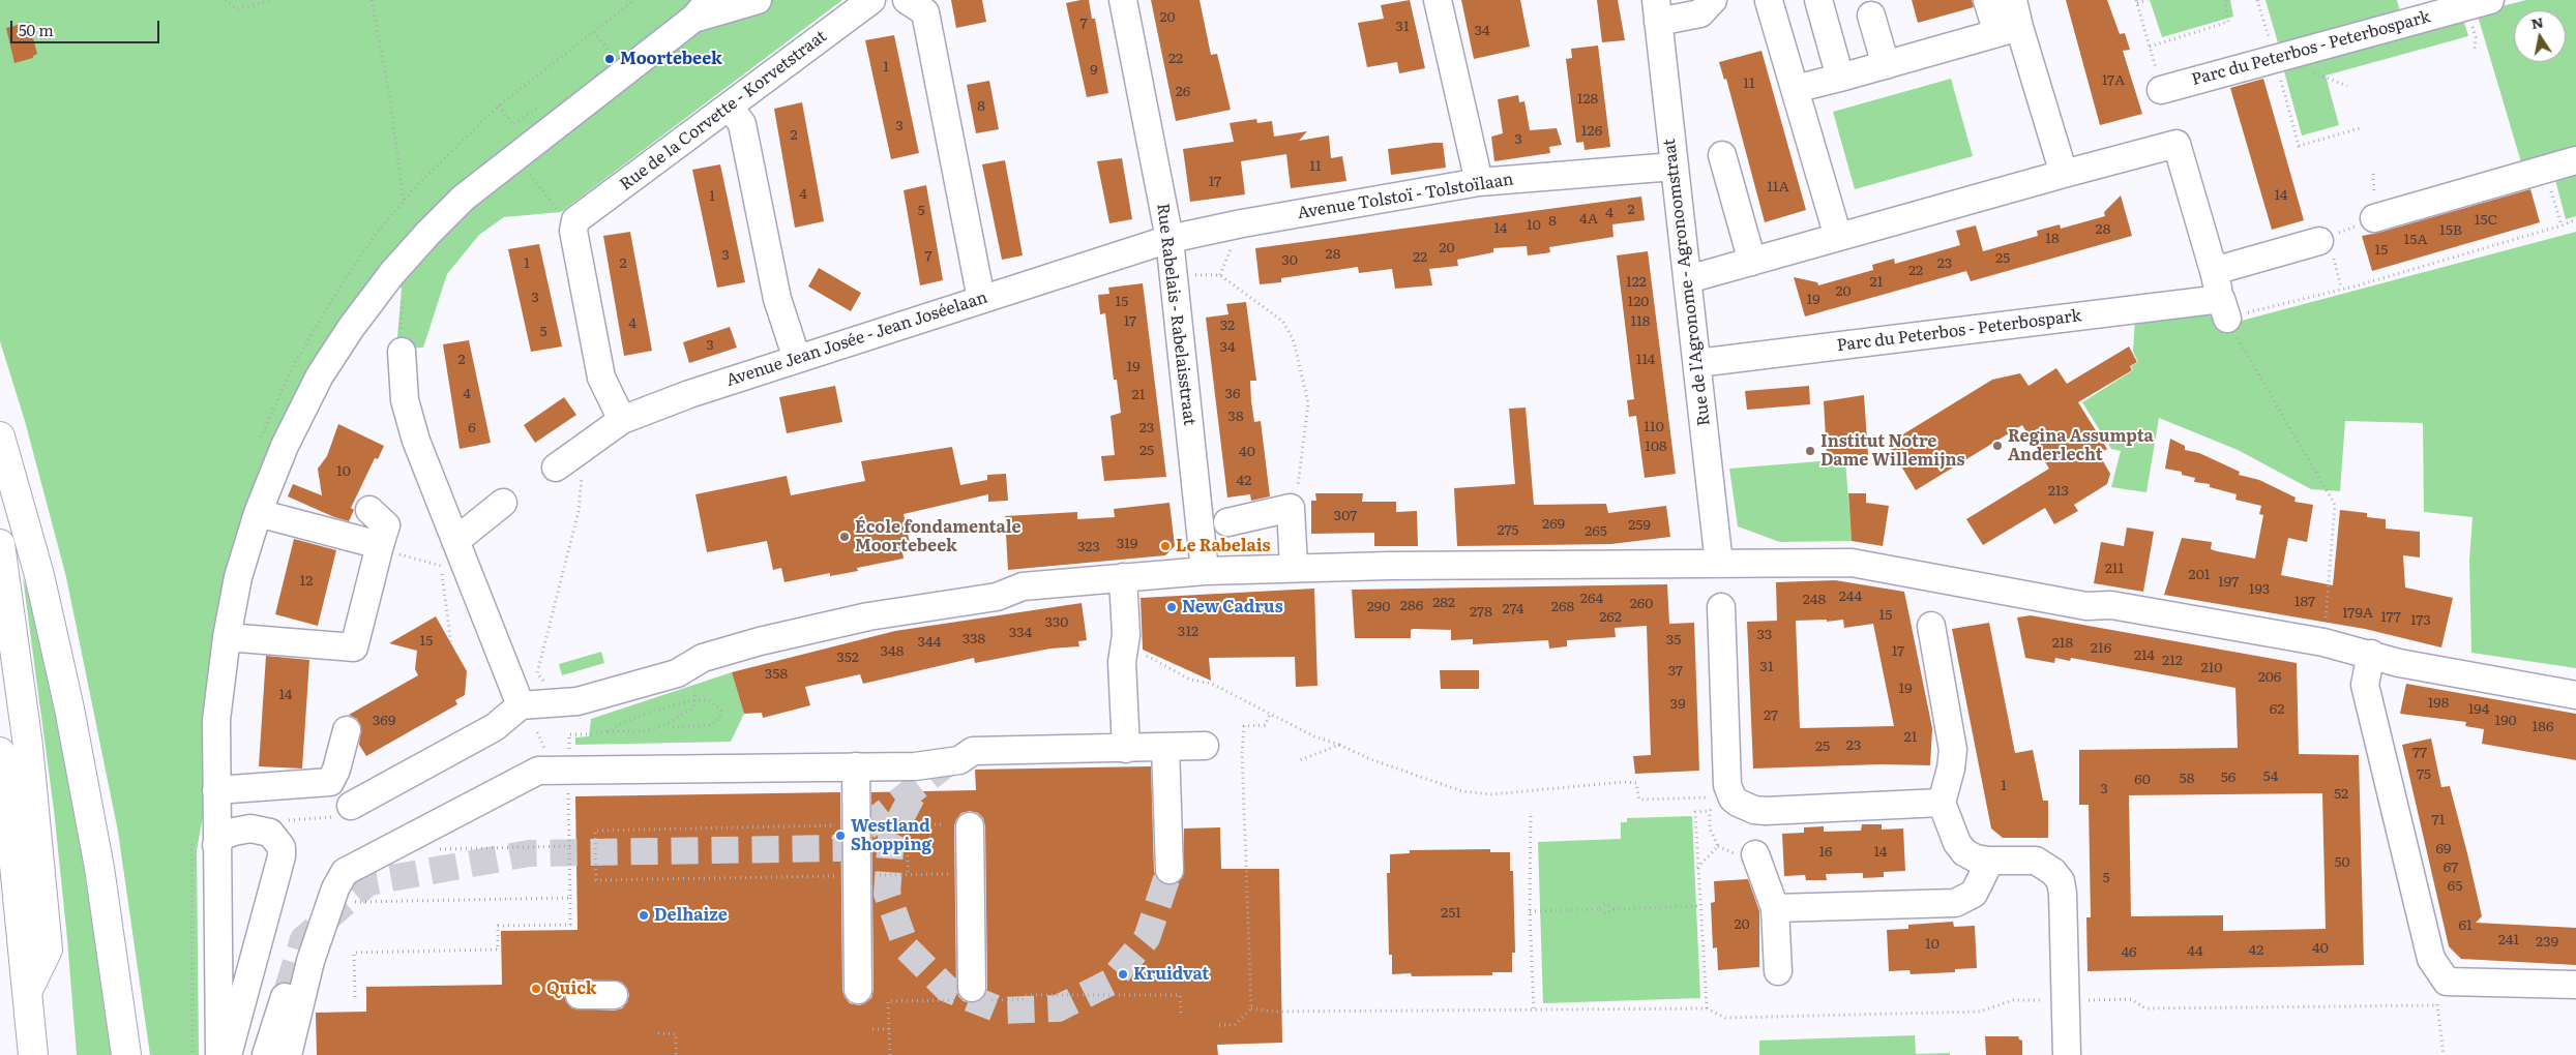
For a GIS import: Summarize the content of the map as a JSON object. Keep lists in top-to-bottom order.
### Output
{
  "streets": {
    "street": [
      "Parc du Peterbos - Peterbospark",
      "Rue de la Corvette - Korvetstraat",
      "Avenue Tolstoï - Tolstoïlaan",
      "Rue de l'Agronome - Agronoomstraat",
      "Rue Rabelais - Rabelaisstraat",
      "Avenue Jean Josée - Jean Joséelaan"
    ]
  },
  "crossings": [
    ["Parc du Peterbos - Peterbospark", "Rue de l'Agronome - Agronoomstraat"],
    ["Avenue Tolstoï - Tolstoïlaan", "Rue de l'Agronome - Agronoomstraat"],
    ["Avenue Tolstoï - Tolstoïlaan", "Rue Rabelais - Rabelaisstraat"],
    ["Avenue Tolstoï - Tolstoïlaan", "Avenue Jean Josée - Jean Joséelaan"],
    ["Rue Rabelais - Rabelaisstraat", "Avenue Jean Josée - Jean Joséelaan"]
  ],
  "places": [
    "Moortebeek",
    "Regina Assumpta Anderlecht",
    "Institut Notre Dame Willemijns",
    "École fondamentale Moortebeek",
    "Le Rabelais",
    "New Cadrus",
    "Westland Shopping",
    "Delhaize",
    "Kruidvat",
    "Quick"
  ],
  "house_numbers": [
    "20",
    "7",
    "31",
    "34",
    "22",
    "1",
    "9",
    "17A",
    "11",
    "26",
    "128",
    "8",
    "3",
    "126",
    "2",
    "3",
    "11",
    "17",
    "11A",
    "4",
    "14",
    "1",
    "2",
    "5",
    "4",
    "4A",
    "15C",
    "8",
    "10",
    "14",
    "28",
    "15B",
    "18",
    "15A",
    "20",
    "15",
    "28",
    "3",
    "7",
    "22",
    "25",
    "30",
    "1",
    "2",
    "23",
    "22",
    "122",
    "21",
    "20",
    "3",
    "19",
    "15",
    "120",
    "17",
    "118",
    "4",
    "32",
    "5",
    "3",
    "34",
    "2",
    "114",
    "19",
    "4",
    "36",
    "21",
    "38",
    "110",
    "6",
    "23",
    "108",
    "25",
    "40",
    "10",
    "42",
    "213",
    "307",
    "269",
    "259",
    "275",
    "265",
    "319",
    "323",
    "211",
    "201",
    "12",
    "197",
    "193",
    "244",
    "264",
    "248",
    "187",
    "282",
    "260",
    "286",
    "290",
    "268",
    "274",
    "278",
    "179A",
    "15",
    "262",
    "177",
    "173",
    "330",
    "312",
    "334",
    "33",
    "338",
    "35",
    "15",
    "344",
    "218",
    "216",
    "348",
    "17",
    "214",
    "352",
    "212",
    "31",
    "210",
    "37",
    "358",
    "206",
    "19",
    "14",
    "198",
    "39",
    "62",
    "194",
    "27",
    "369",
    "190",
    "186",
    "21",
    "23",
    "25",
    "77",
    "75",
    "54",
    "56",
    "58",
    "60",
    "1",
    "3",
    "52",
    "71",
    "69",
    "16",
    "14",
    "50",
    "67",
    "5",
    "65",
    "251",
    "20",
    "61",
    "241",
    "239",
    "10",
    "40",
    "42",
    "44",
    "46"
  ],
  "scale_bar": "50 m",
  "north": "top"
}
